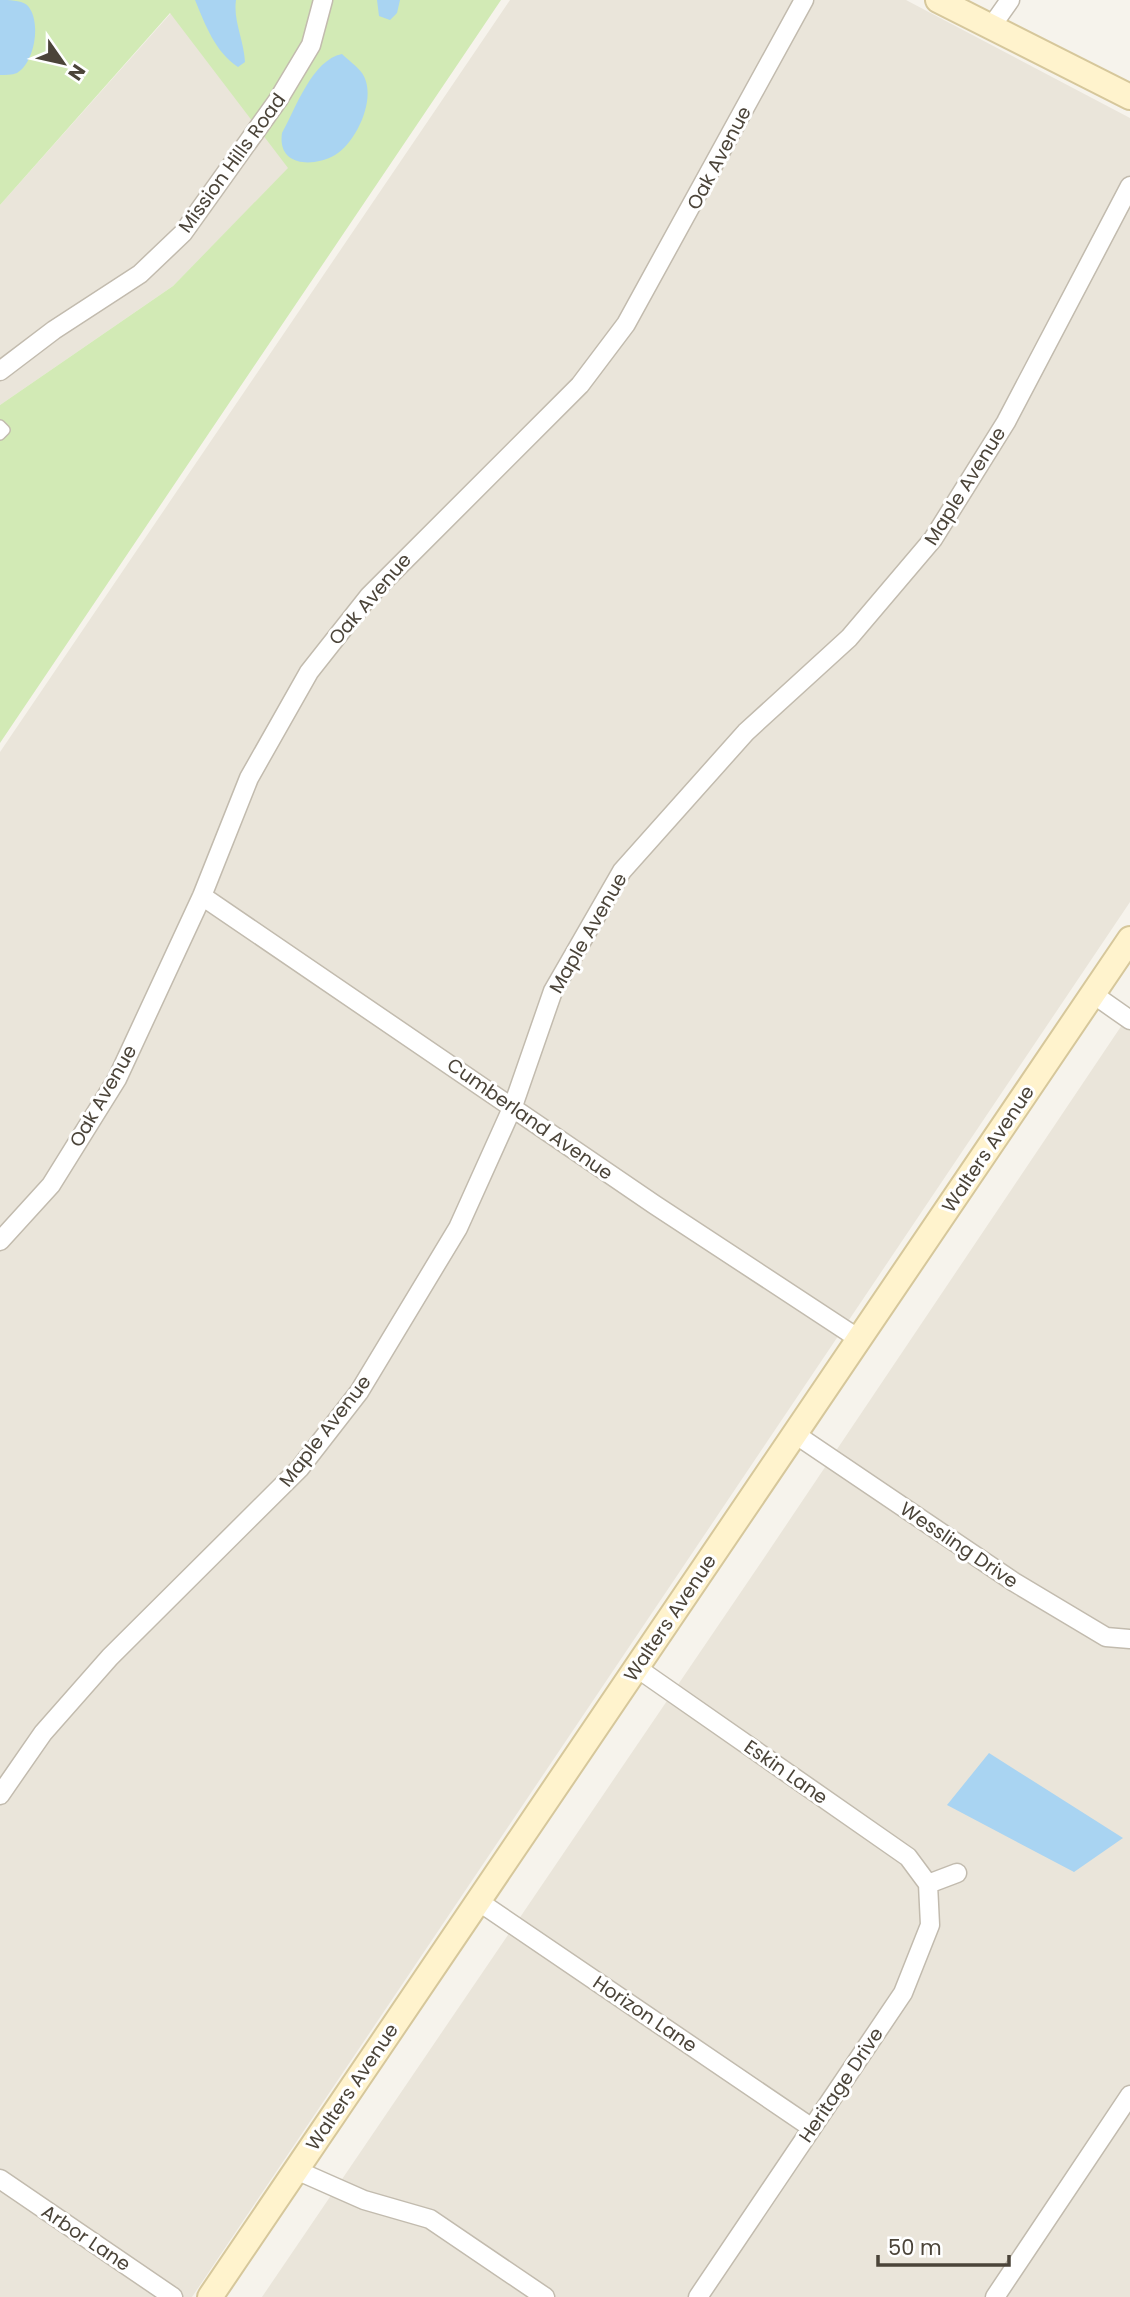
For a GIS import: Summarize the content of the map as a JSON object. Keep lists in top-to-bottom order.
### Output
{
  "streets": {
    "main road": ["Walters Avenue"],
    "street": [
      "Oak Avenue",
      "Mission Hills Road",
      "Maple Avenue",
      "Cumberland Avenue",
      "Wessling Drive",
      "Eskin Lane",
      "Horizon Lane",
      "Heritage Drive",
      "Arbor Lane"
    ]
  },
  "crossings": [
    ["Oak Avenue", "Cumberland Avenue"],
    ["Maple Avenue", "Cumberland Avenue"],
    ["Cumberland Avenue", "Walters Avenue"],
    ["Walters Avenue", "Wessling Drive"],
    ["Walters Avenue", "Eskin Lane"],
    ["Walters Avenue", "Horizon Lane"],
    ["Eskin Lane", "Heritage Drive"],
    ["Horizon Lane", "Heritage Drive"]
  ],
  "scale_bar": "50 m",
  "north": "bottom right"
}
